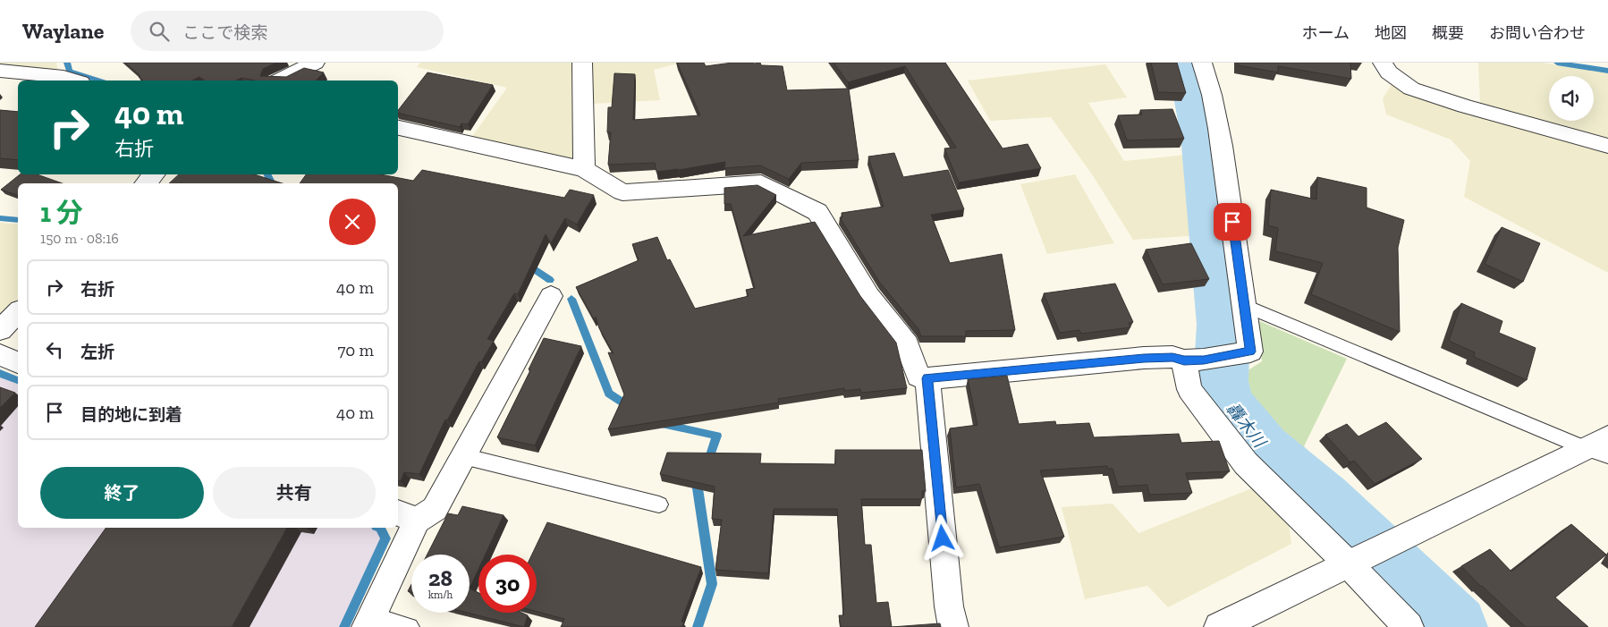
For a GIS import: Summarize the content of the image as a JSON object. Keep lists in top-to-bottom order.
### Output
{
  "water": ["轟木川"],
  "page": {
    "header": "Waylane",
    "search": "ここで検索",
    "nav": [
      "ホーム",
      "地図",
      "概要",
      "お問い合わせ"
    ],
    "turn": ["40 m", "右折"],
    "heading": ["1 分", "150 m · 08:16"],
    "list": [
      {
        "name": "右折",
        "value": "40 m"
      },
      {
        "name": "左折",
        "value": "70 m"
      },
      {
        "name": "目的地に到着",
        "value": "40 m"
      }
    ],
    "buttons": ["終了", "共有"],
    "speed": "28 km/h",
    "limit": "30"
  }
}
